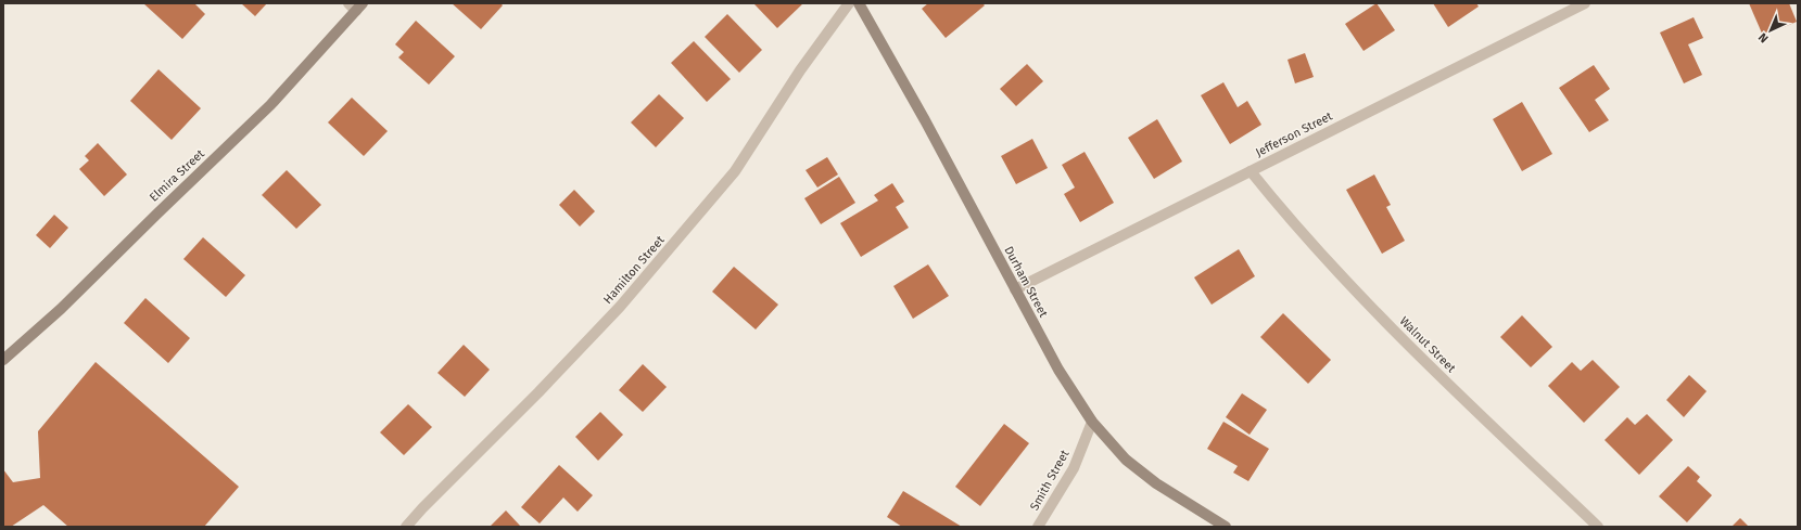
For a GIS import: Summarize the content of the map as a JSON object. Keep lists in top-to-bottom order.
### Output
{
  "streets": {
    "street": [
      "Jefferson Street",
      "Elmira Street",
      "Hamilton Street",
      "Durham Street",
      "Walnut Street",
      "Smith Street"
    ]
  },
  "crossings": [
    ["Jefferson Street", "Durham Street"],
    ["Jefferson Street", "Walnut Street"],
    ["Durham Street", "Smith Street"]
  ],
  "north": "bottom left"
}
